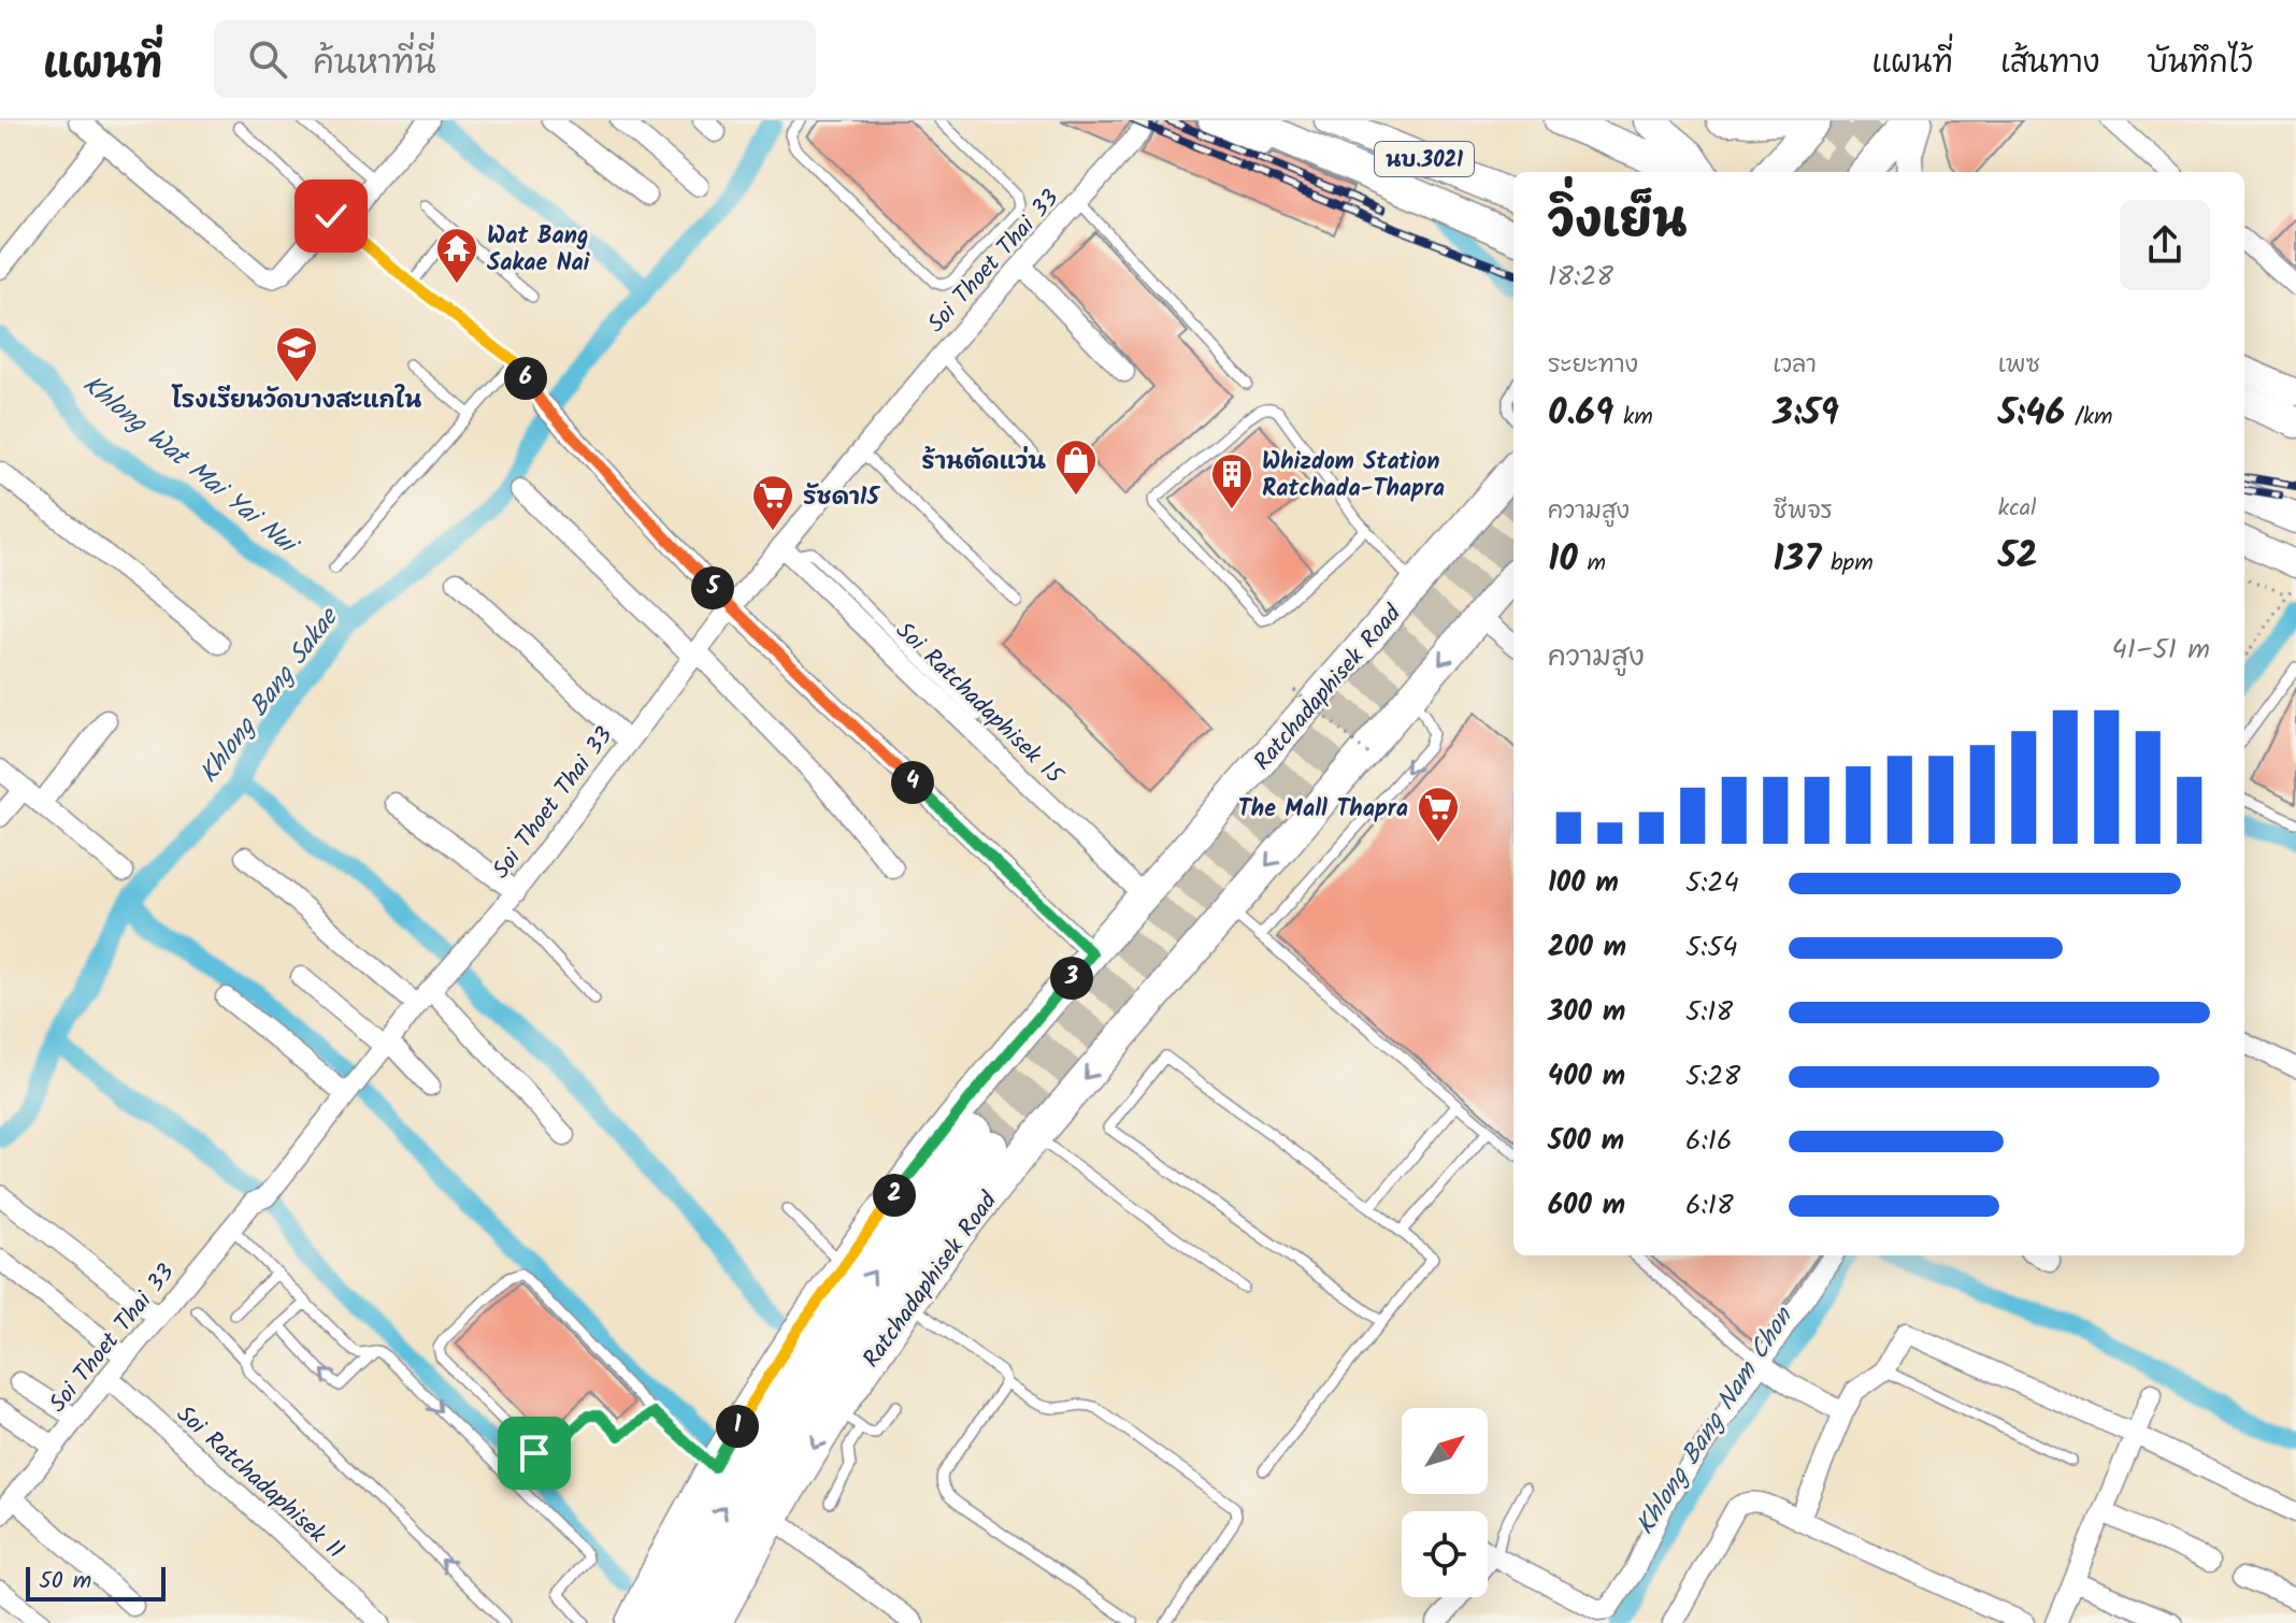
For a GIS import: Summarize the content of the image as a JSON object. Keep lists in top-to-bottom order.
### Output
{
  "streets": {
    "main road": ["นบ.3021", "Ratchadaphisek Road"],
    "street": ["Soi Thoet Thai 33", "Soi Ratchadaphisek 15", "Soi Ratchadaphisek 11"]
  },
  "crossings": [
    ["Soi Thoet Thai 33", "Soi Ratchadaphisek 15"],
    ["Soi Thoet Thai 33", "Soi Ratchadaphisek 11"],
    ["Ratchadaphisek Road", "Soi Ratchadaphisek 15"]
  ],
  "water": ["Khlong Wat Mai Yai Nui", "Khlong Bang Sakae", "Khlong Bang Nam Chon"],
  "places": {
    "temple": ["Wat Bang Sakae Nai"],
    "school or university": ["โรงเรียนวัดบางสะแกใน"],
    "shop": ["ร้านตัดแว่น"],
    "building": ["Whizdom Station Ratchada-Thapra"],
    "supermarket": ["รัชดา15", "The Mall Thapra"]
  },
  "scale_bar": "50 m",
  "north": "top right",
  "page": {
    "header": "แผนที่",
    "search": "ค้นหาที่นี่",
    "nav": ["แผนที่", "เส้นทาง", "บันทึกไว้"],
    "heading": ["วิ่งเย็น", "18:28"],
    "stats": [
      ["ระยะทาง", "0.69 km"],
      ["เวลา", "3:59"],
      ["เพซ", "5:46 /km"],
      ["ความสูง", "10 m"],
      ["ชีพจร", "137 bpm"],
      ["kcal", "52"]
    ],
    "pins": [
      "6",
      "5",
      "4",
      "3",
      "2",
      "1"
    ],
    "chart": ["ความสูง", "41–51 m"],
    "list": [
      {
        "name": "100 m",
        "note": "5:24"
      },
      {
        "name": "200 m",
        "note": "5:54"
      },
      {
        "name": "300 m",
        "note": "5:18"
      },
      {
        "name": "400 m",
        "note": "5:28"
      },
      {
        "name": "500 m",
        "note": "6:16"
      },
      {
        "name": "600 m",
        "note": "6:18"
      }
    ],
    "scale": "50 m"
  }
}
